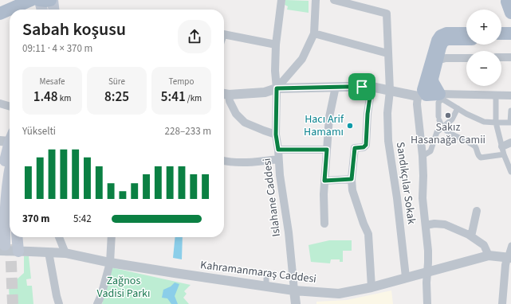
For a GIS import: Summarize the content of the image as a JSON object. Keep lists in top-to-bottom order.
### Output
{
  "streets": {
    "street": ["Sandıkçılar Sokak", "Islahane Caddesi", "Kahramanmaraş Caddesi"]
  },
  "crossings": [
    ["Sandıkçılar Sokak", "Kahramanmaraş Caddesi"],
    ["Islahane Caddesi", "Kahramanmaraş Caddesi"]
  ],
  "parks": ["Zağnos Vadisi Parkı"],
  "places": ["Sakız Hasanağa Camii", "Hacı Arif Hamamı"],
  "page": {
    "map_buttons": ["+", "−"],
    "heading": ["Sabah koşusu", "09:11 · 4 × 370 m"],
    "stats": [
      ["Mesafe", "1.48 km"],
      ["Süre", "8:25"],
      ["Tempo", "5:41 /km"]
    ],
    "chart": ["Yükselti", "228–233 m"],
    "list": [
      {
        "name": "370 m",
        "note": "5:42"
      }
    ]
  }
}
